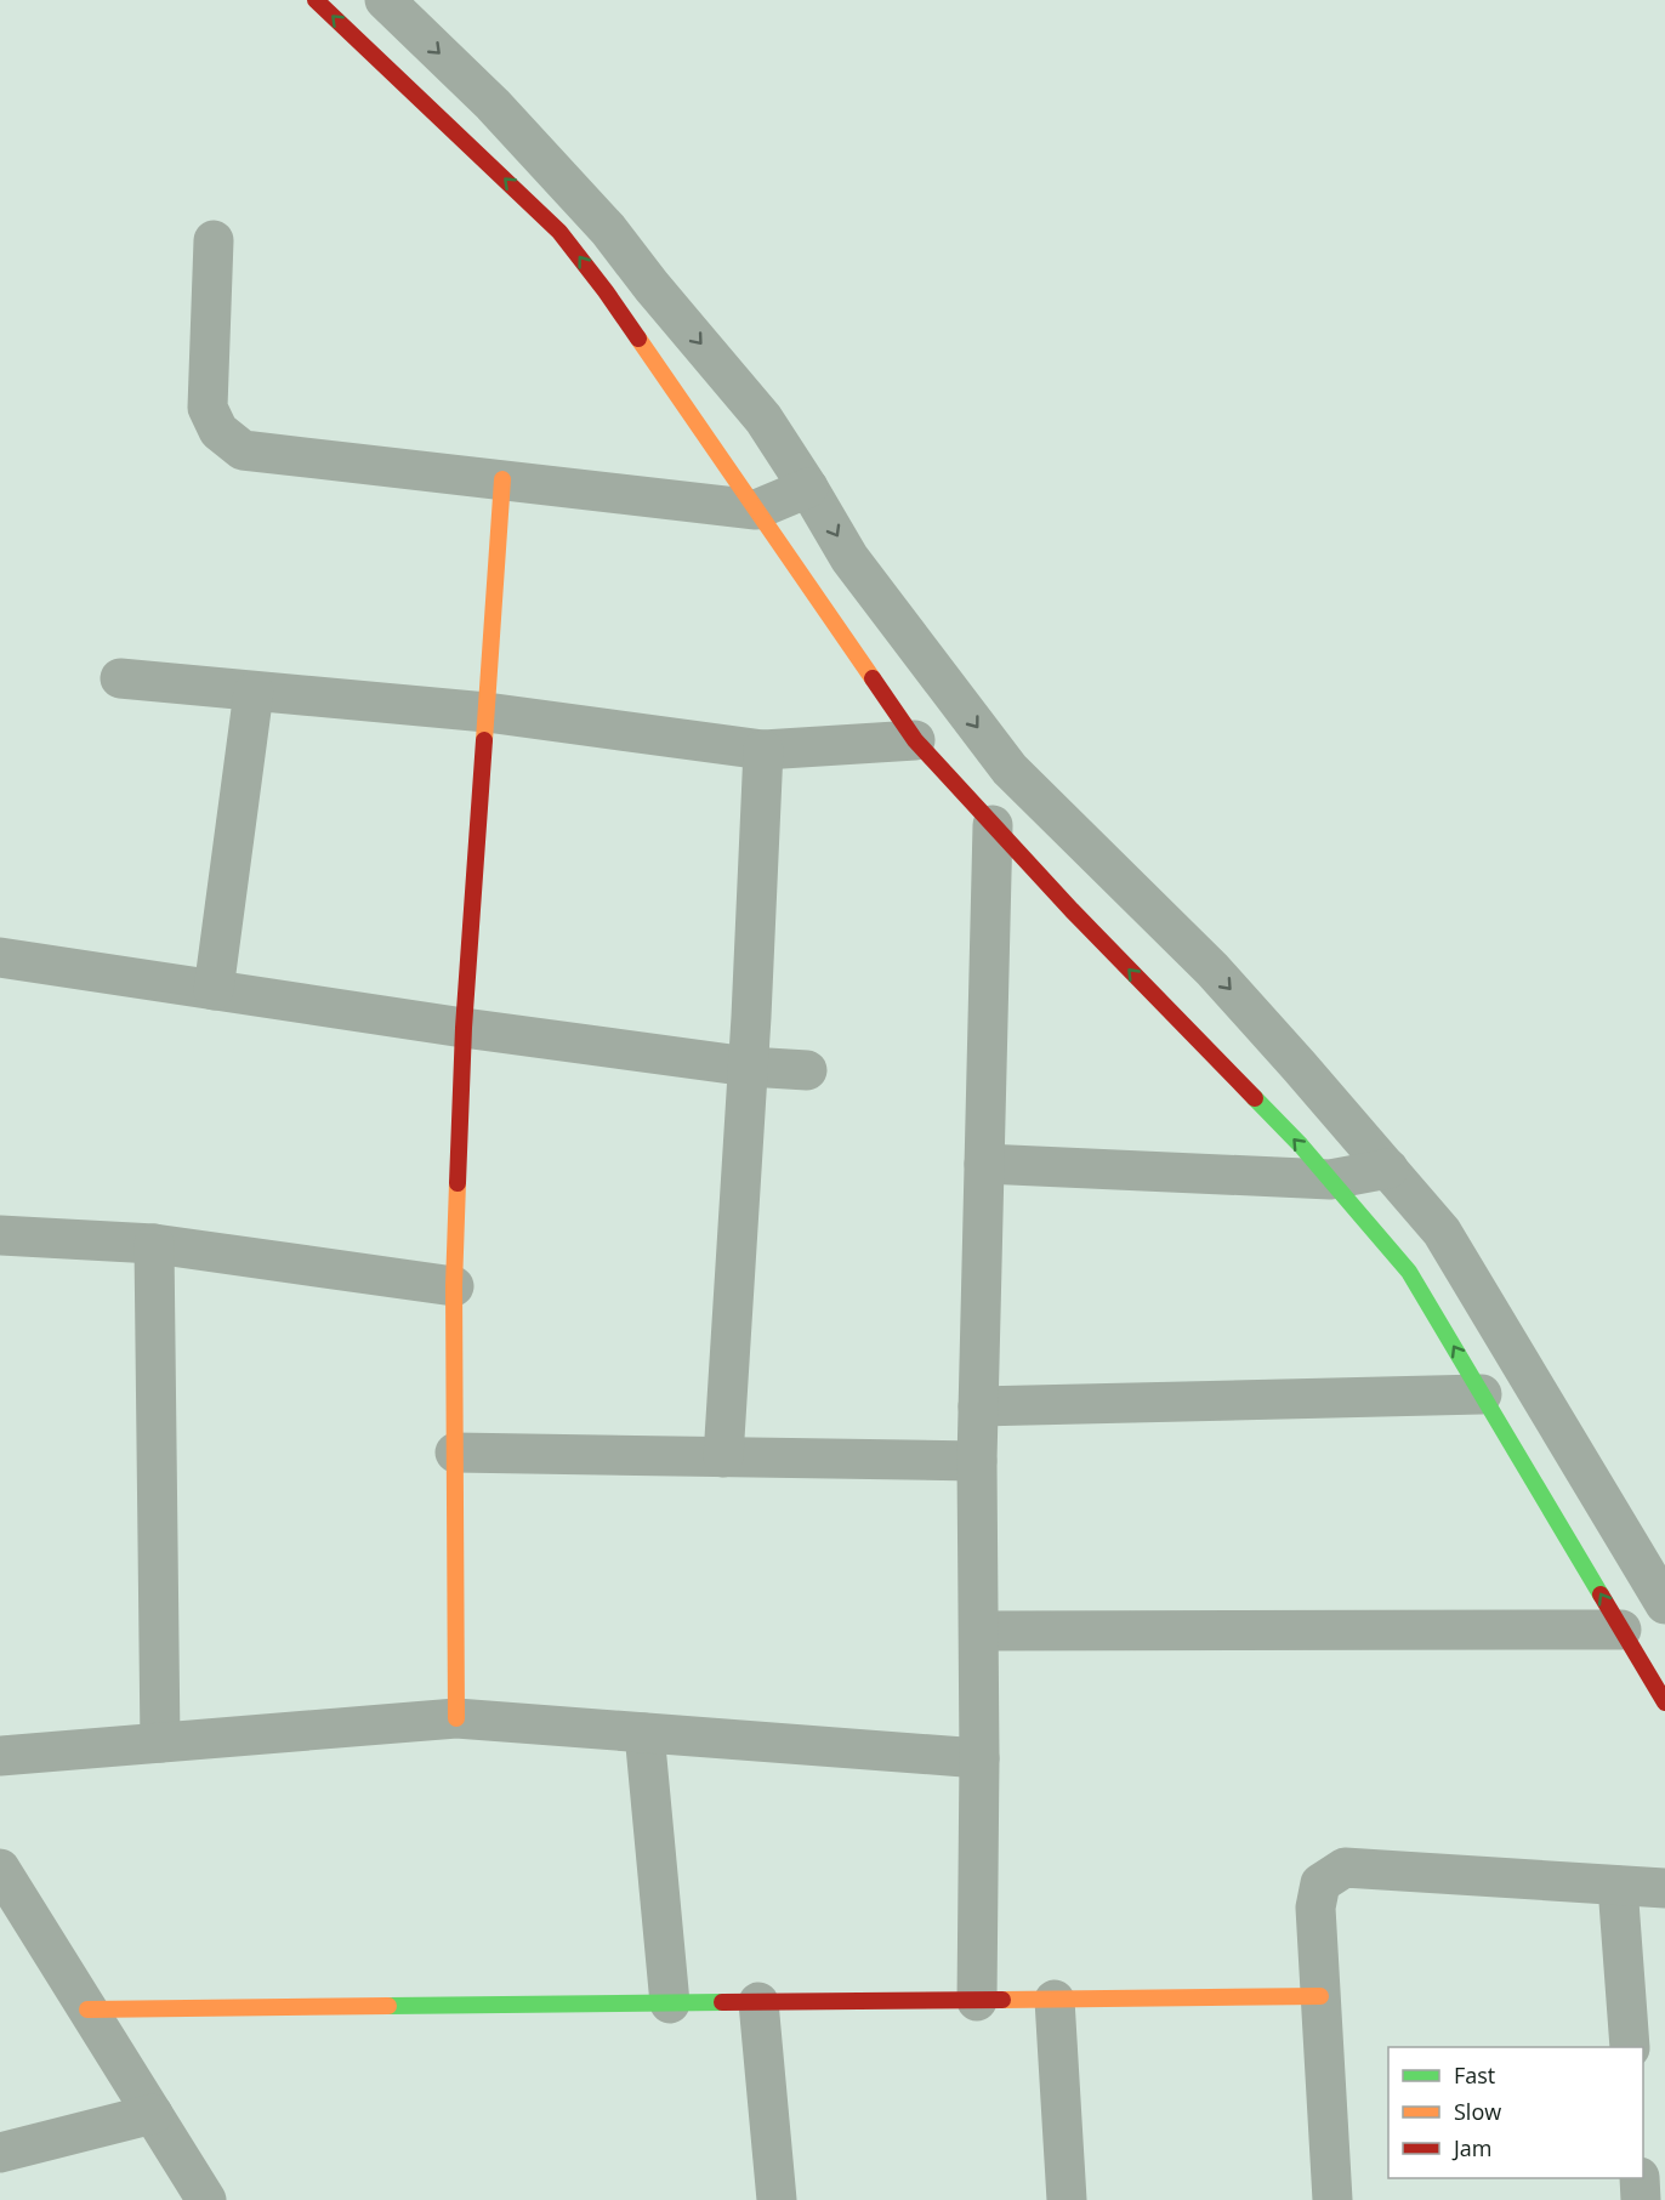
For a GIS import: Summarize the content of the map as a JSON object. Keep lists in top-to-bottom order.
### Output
{
  "legend": ["Fast", "Slow", "Jam"]
}
